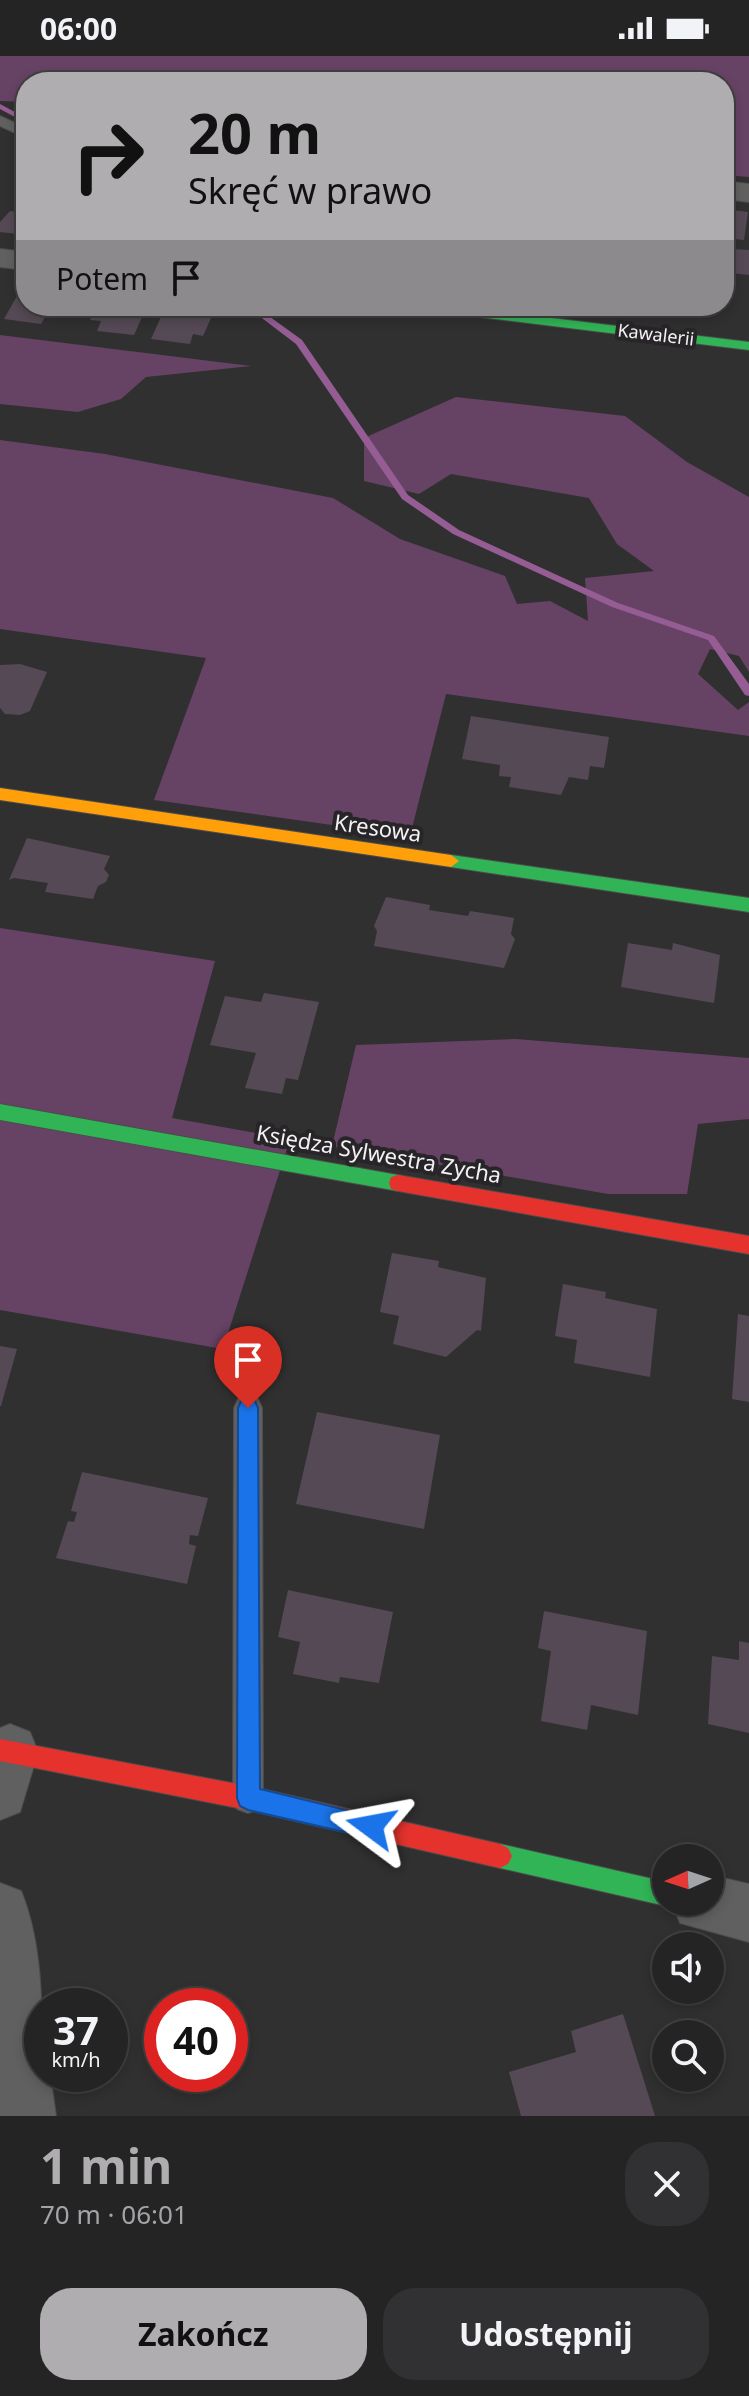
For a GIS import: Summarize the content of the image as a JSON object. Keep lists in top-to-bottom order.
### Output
{
  "streets": {
    "street": ["Kawalerii", "Kresowa", "Księdza Sylwestra Zycha"]
  },
  "north": "left",
  "page": {
    "status": "06:00",
    "turn": ["20 m", "Skręć w prawo"],
    "then": "Potem",
    "speed": "37 km/h",
    "limit": "40",
    "heading": ["1 min", "70 m · 06:01"],
    "buttons": ["Zakończ", "Udostępnij"]
  }
}
